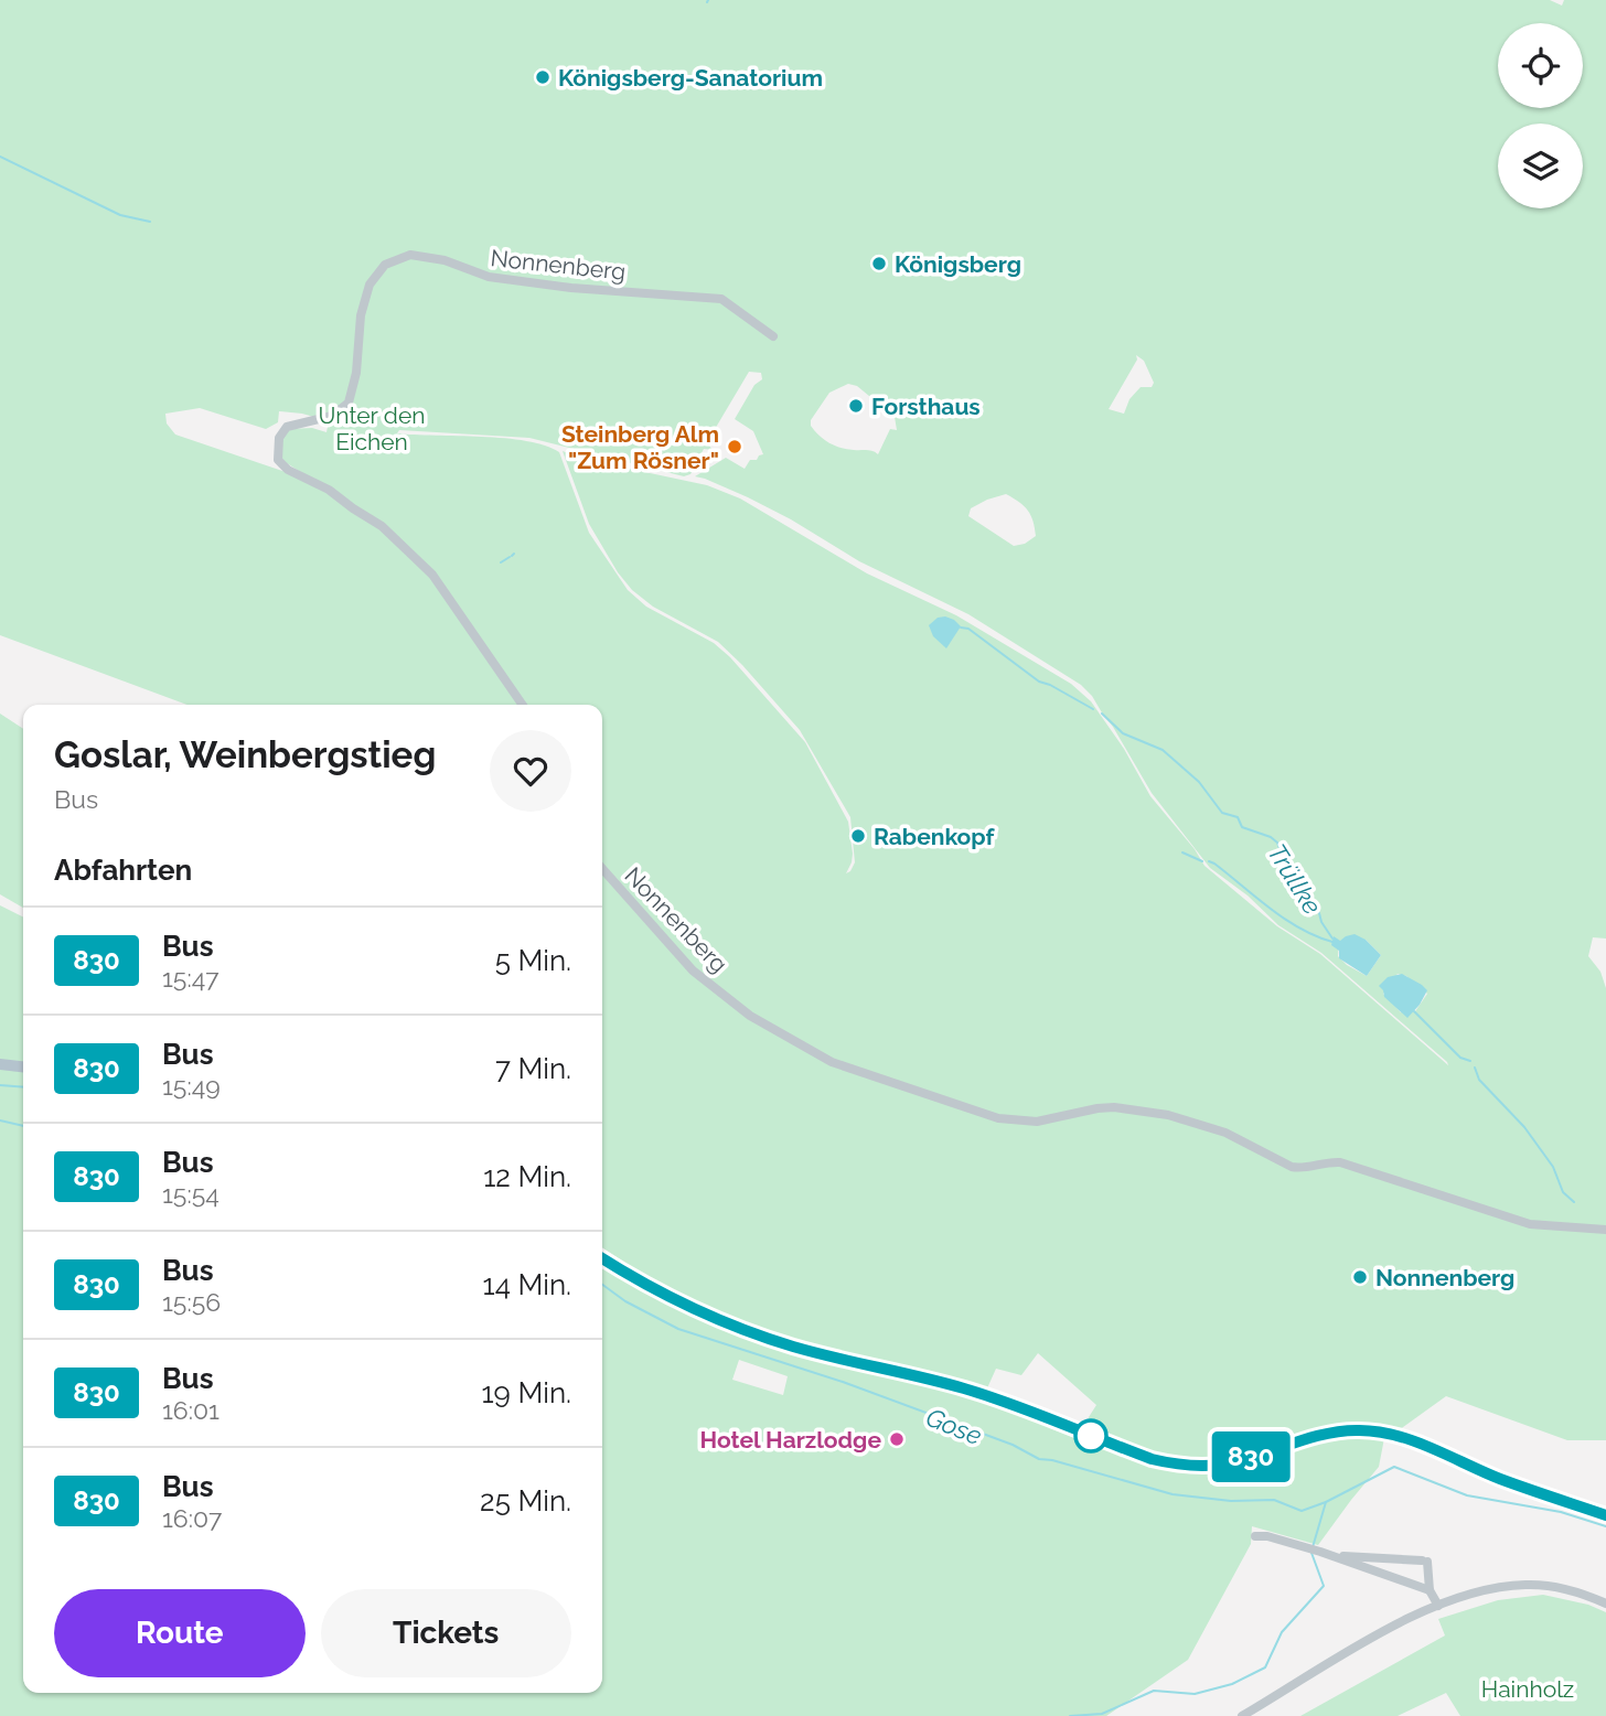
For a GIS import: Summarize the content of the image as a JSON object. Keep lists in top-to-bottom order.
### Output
{
  "streets": {
    "street": ["Nonnenberg"]
  },
  "water": ["Trüllke", "Gose"],
  "parks": ["Unter den Eichen", "Hainholz"],
  "places": [
    "Königsberg-Sanatorium",
    "Königsberg",
    "Forsthaus",
    "Steinberg Alm \"Zum Rösner\"",
    "Rabenkopf",
    "Nonnenberg",
    "Hotel Harzlodge"
  ],
  "lines": ["bus line 830"],
  "page": {
    "on_map": "830",
    "heading": [
      ["Goslar, Weinbergstieg", "Bus"],
      "Abfahrten"
    ],
    "list": [
      {
        "mark": "830",
        "name": "Bus",
        "note": "15:47",
        "value": "5 Min."
      },
      {
        "mark": "830",
        "name": "Bus",
        "note": "15:49",
        "value": "7 Min."
      },
      {
        "mark": "830",
        "name": "Bus",
        "note": "15:54",
        "value": "12 Min."
      },
      {
        "mark": "830",
        "name": "Bus",
        "note": "15:56",
        "value": "14 Min."
      },
      {
        "mark": "830",
        "name": "Bus",
        "note": "16:01",
        "value": "19 Min."
      },
      {
        "mark": "830",
        "name": "Bus",
        "note": "16:07",
        "value": "25 Min."
      }
    ],
    "buttons": ["Route", "Tickets"]
  }
}
